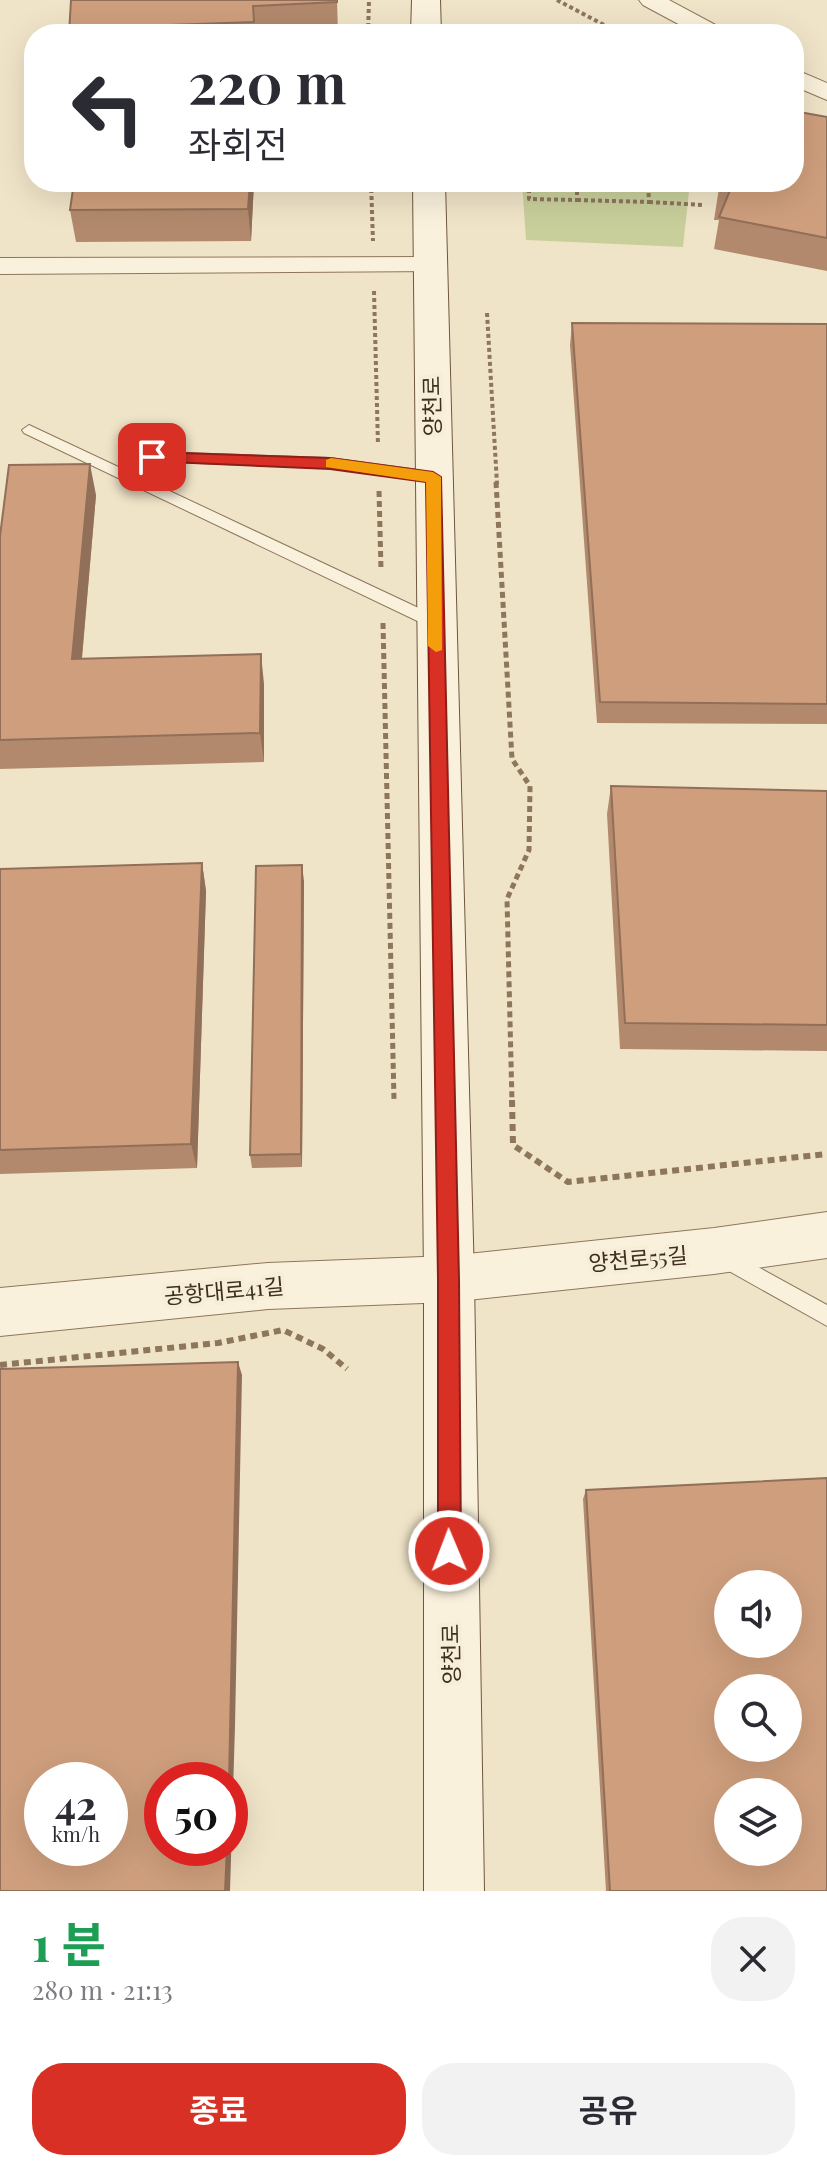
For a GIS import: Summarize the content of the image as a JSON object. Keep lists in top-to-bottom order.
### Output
{
  "streets": {
    "main road": ["양천로", "양천로55길", "공항대로41길"]
  },
  "crossings": [
    ["양천로", "양천로55길"],
    ["양천로", "공항대로41길"],
    ["양천로55길", "공항대로41길"]
  ],
  "page": {
    "turn": ["220 m", "좌회전"],
    "speed": "42 km/h",
    "limit": "50",
    "heading": ["1 분", "280 m · 21:13"],
    "buttons": ["종료", "공유"]
  }
}
